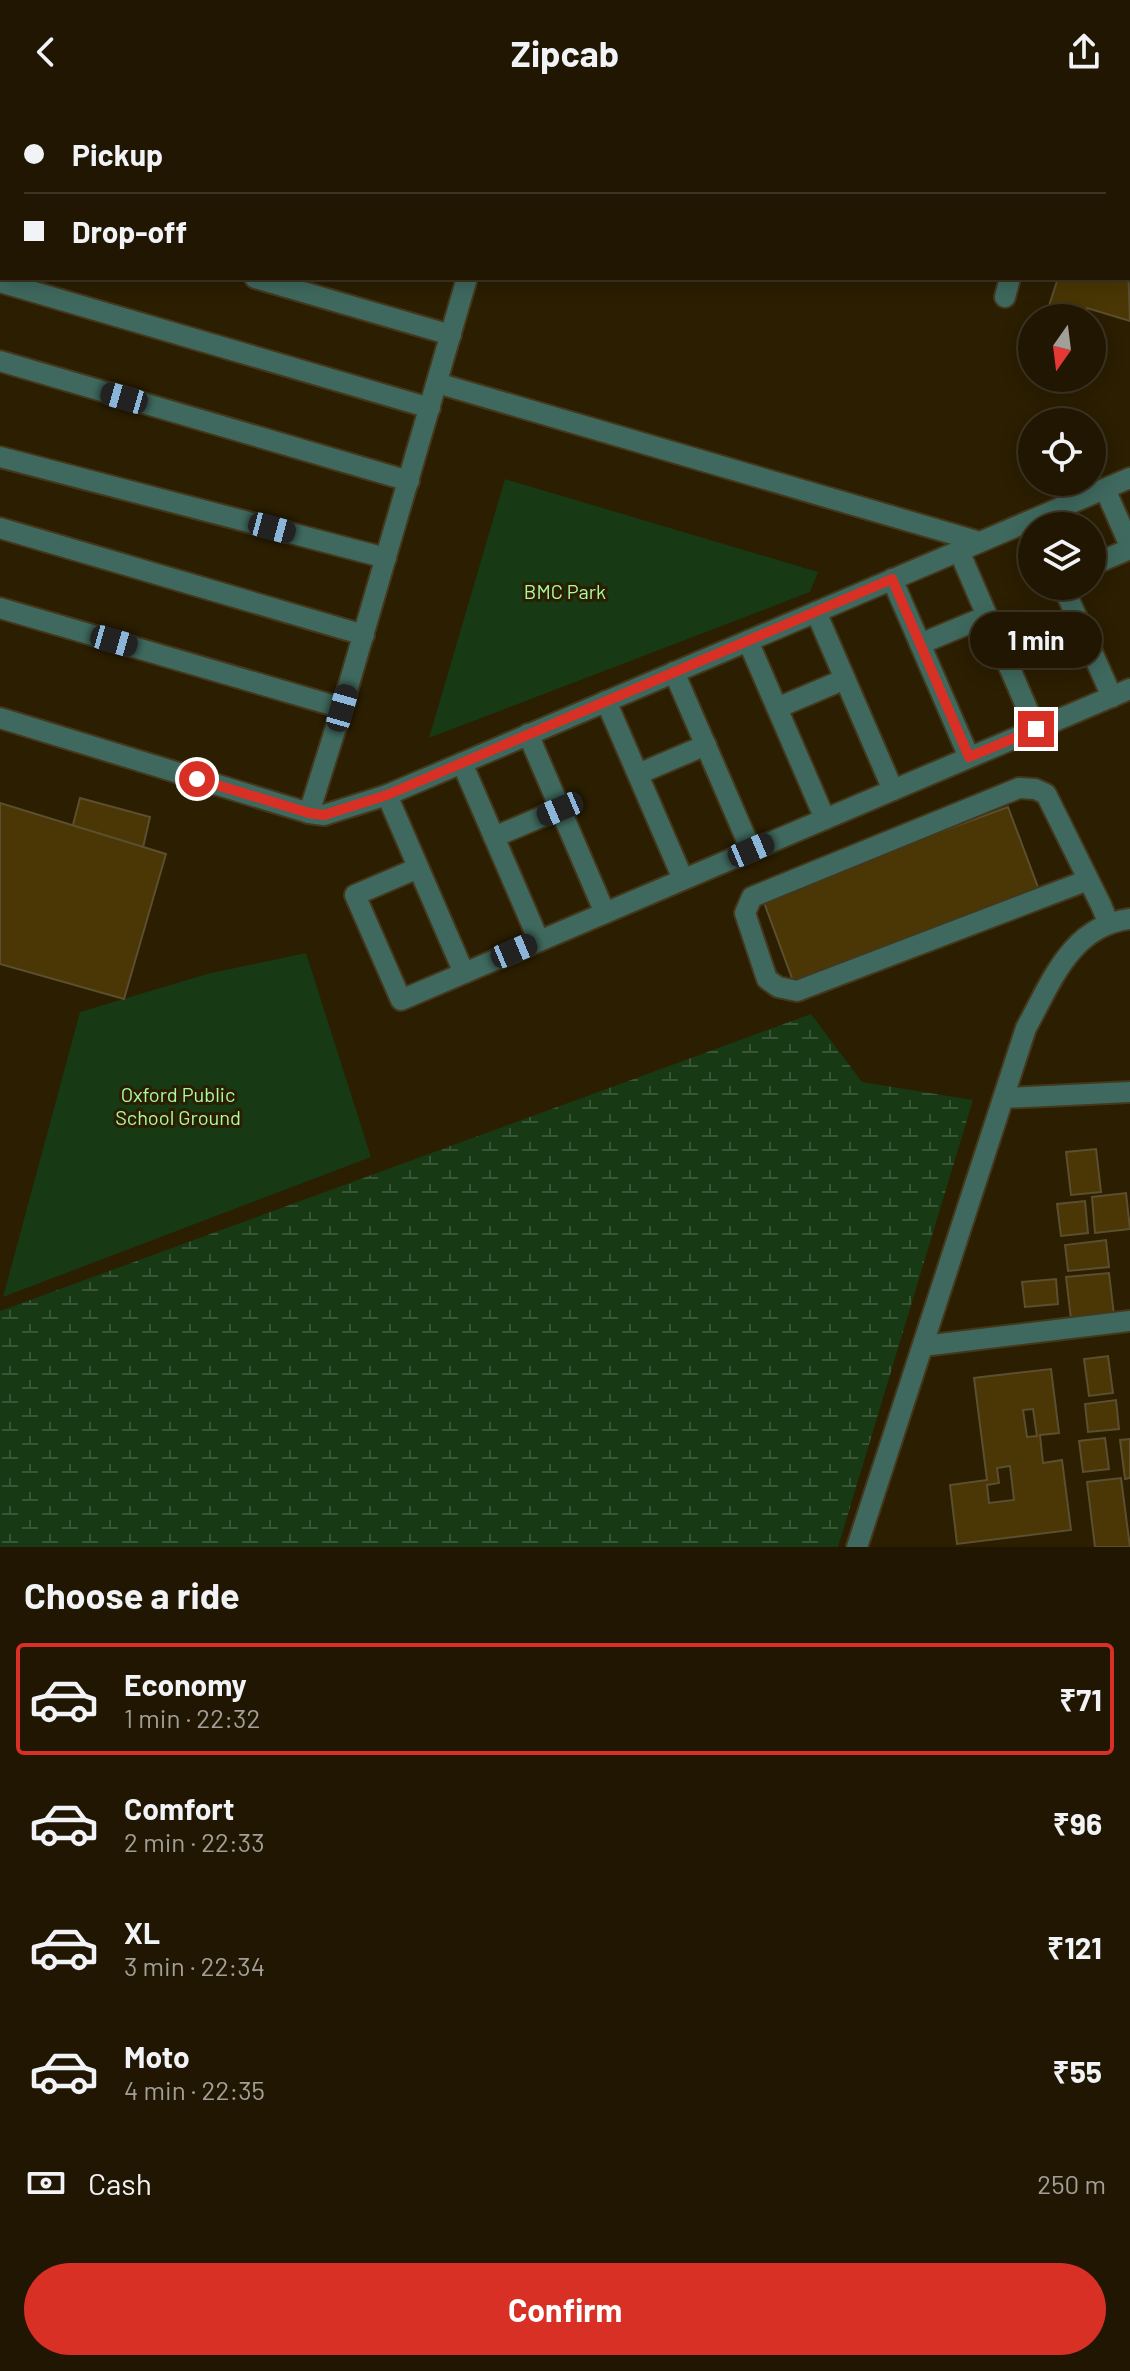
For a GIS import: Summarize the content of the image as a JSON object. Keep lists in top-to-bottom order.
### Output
{
  "parks": ["BMC Park", "Oxford Public School Ground"],
  "north": "bottom",
  "page": {
    "header": "Zipcab",
    "banner": ["Pickup", "Drop-off"],
    "bubble": "1 min",
    "heading": "Choose a ride",
    "list": [
      {
        "name": "Economy",
        "note": "1 min · 22:32",
        "value": "₹71"
      },
      {
        "name": "Comfort",
        "note": "2 min · 22:33",
        "value": "₹96"
      },
      {
        "name": "XL",
        "note": "3 min · 22:34",
        "value": "₹121"
      },
      {
        "name": "Moto",
        "note": "4 min · 22:35",
        "value": "₹55"
      }
    ],
    "pay": ["Cash", "250 m"],
    "buttons": "Confirm"
  }
}
